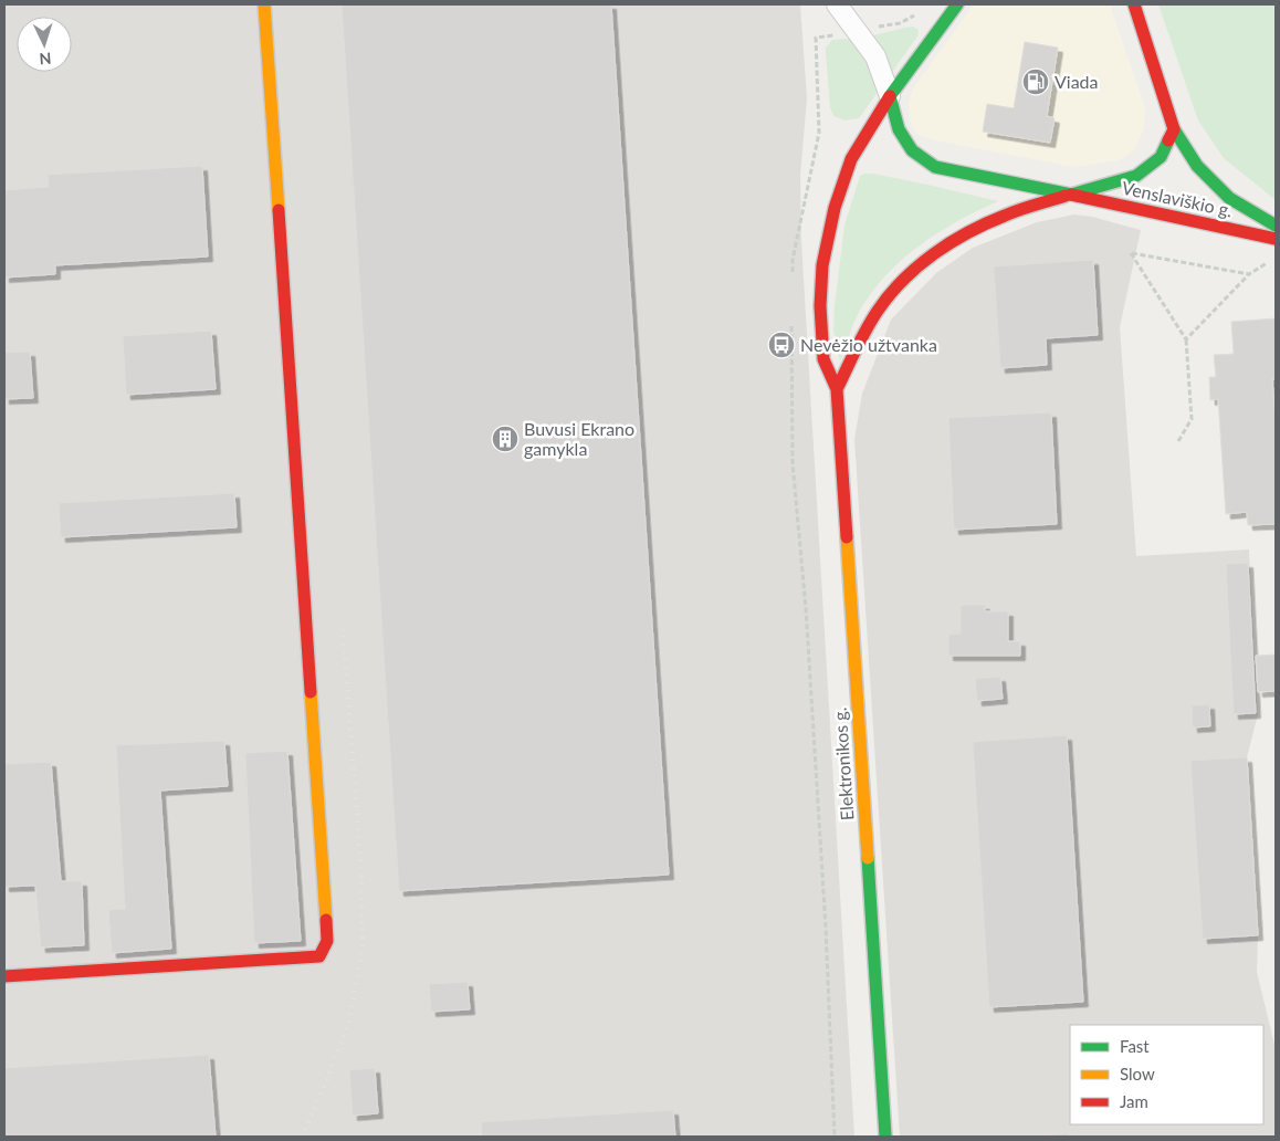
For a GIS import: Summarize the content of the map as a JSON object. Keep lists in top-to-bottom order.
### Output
{
  "streets": {
    "main road": ["Venslaviškio g.", "Elektronikos g."]
  },
  "crossings": [
    ["Venslaviškio g.", "Elektronikos g."]
  ],
  "places": {
    "fuel station": ["Viada"],
    "bus stop": ["Nevėžio užtvanka"],
    "building": ["Buvusi Ekrano gamykla"]
  },
  "legend": ["Fast", "Slow", "Jam"],
  "north": "bottom"
}
